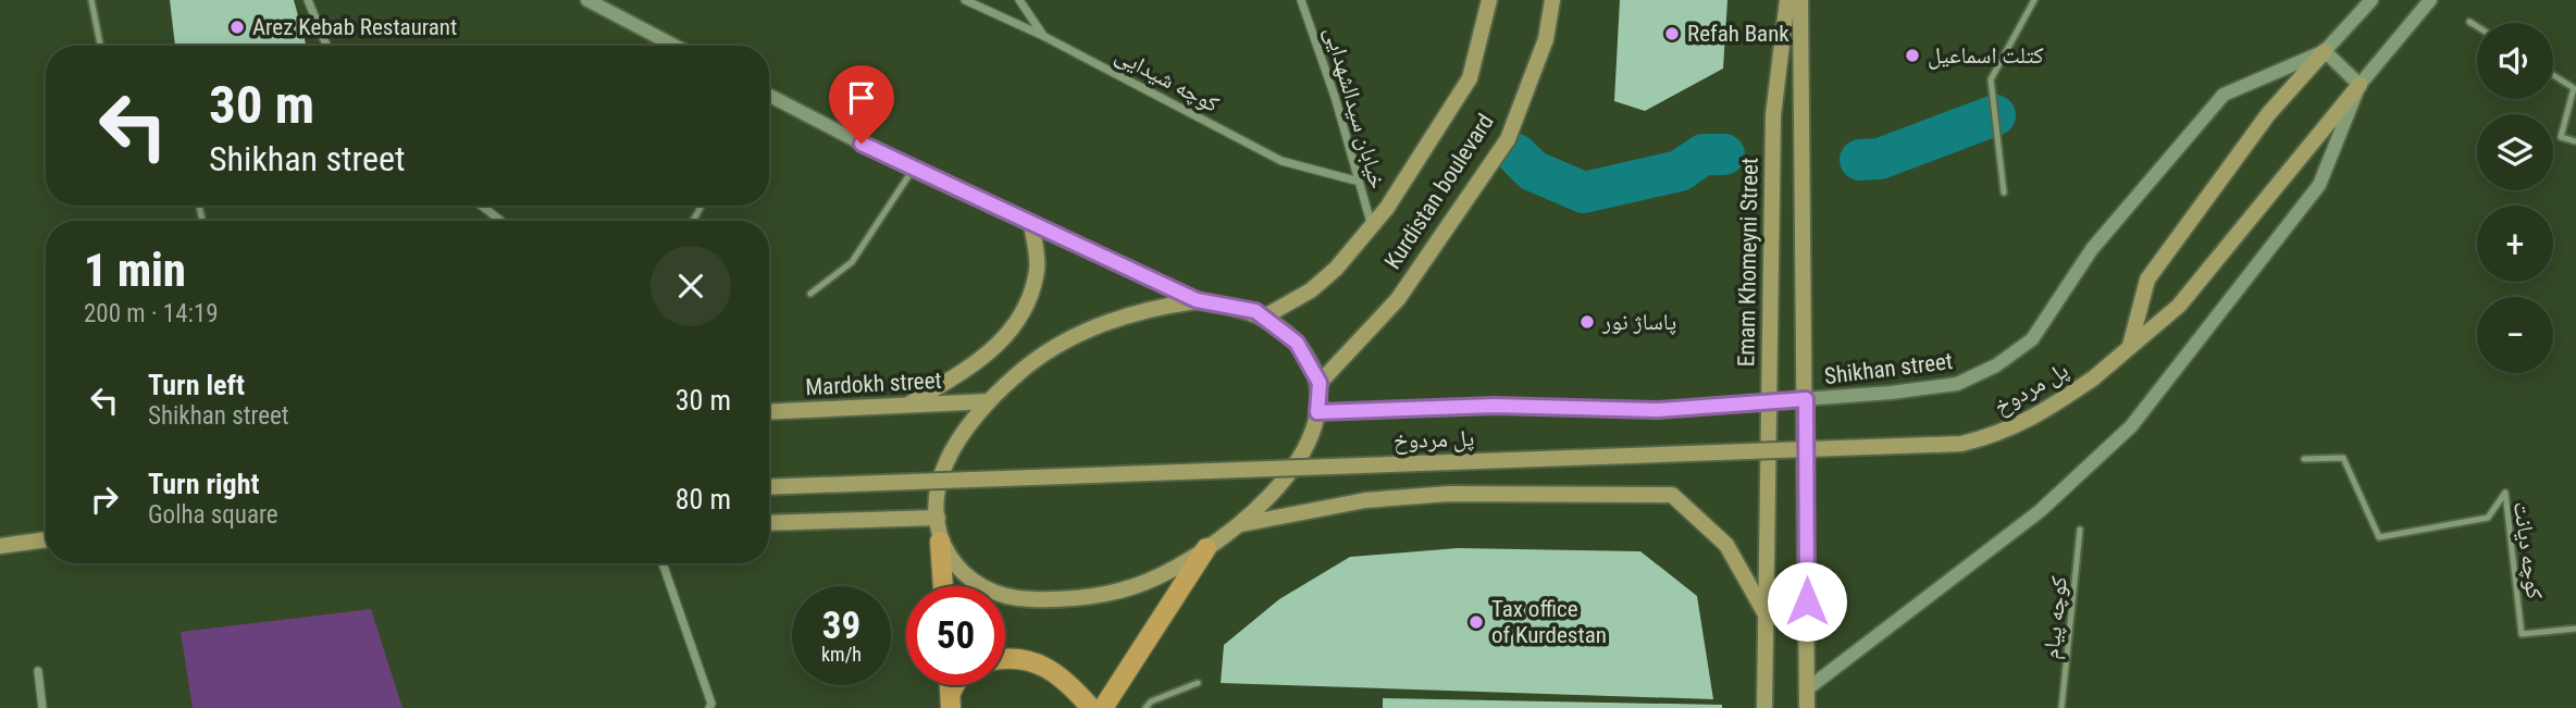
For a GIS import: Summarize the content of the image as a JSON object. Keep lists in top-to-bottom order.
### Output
{
  "streets": {
    "main road": [
      "Kurdistan boulevard",
      "Emam Khomeyni Street",
      "Mardokh street",
      "پل مردوخ"
    ],
    "street": ["کوچه شیدایی", "خیابان سیدالشهدایی", "Shikhan street"],
    "lane": ["کوچه دیانت", "کوچه پیام"]
  },
  "crossings": [
    ["کوچه شیدایی", "خیابان سیدالشهدایی"],
    ["خیابان سیدالشهدایی", "Kurdistan boulevard"],
    ["Emam Khomeyni Street", "Shikhan street"]
  ],
  "places": [
    "Arez Kebab Restaurant",
    "Refah Bank",
    "کتلت اسماعیل",
    "پاساژ نور",
    "Tax office of Kurdestan"
  ],
  "page": {
    "map_buttons": ["+", "−"],
    "turn": ["30 m", "Shikhan street"],
    "heading": ["1 min", "200 m · 14:19"],
    "list": [
      {
        "name": "Turn left",
        "note": "Shikhan street",
        "value": "30 m"
      },
      {
        "name": "Turn right",
        "note": "Golha square",
        "value": "80 m"
      }
    ],
    "speed": "39 km/h",
    "limit": "50"
  }
}
